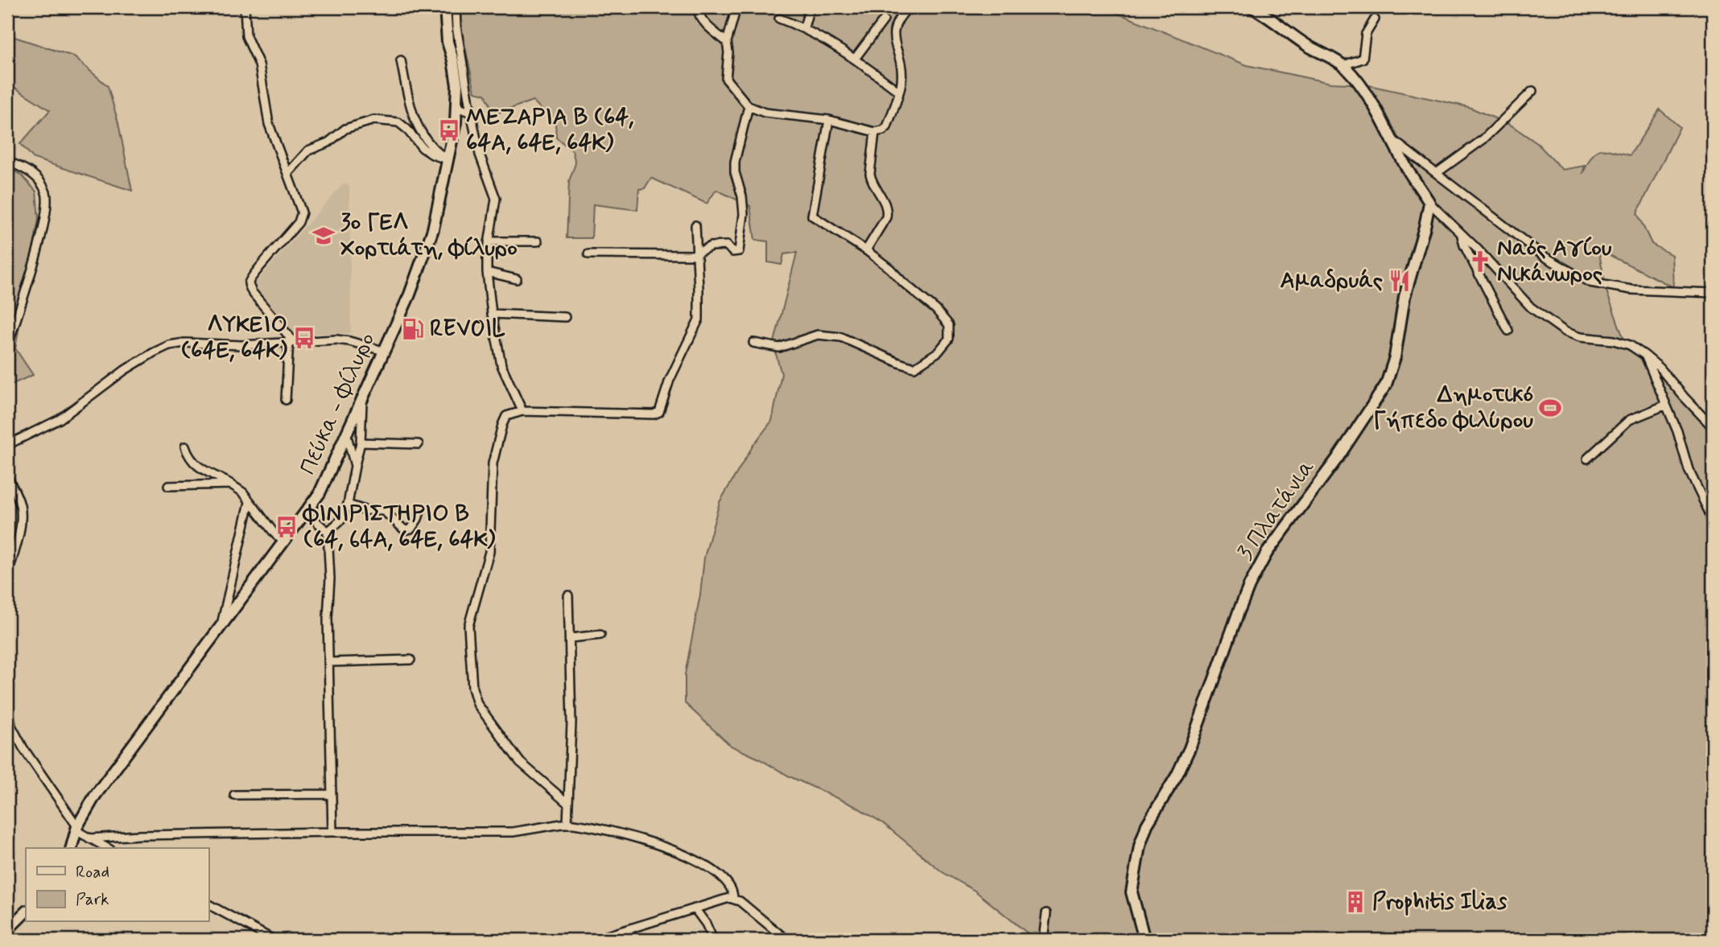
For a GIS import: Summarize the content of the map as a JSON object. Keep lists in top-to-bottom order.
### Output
{
  "streets": {
    "street": ["Πεύκα - Φίλυρο", "3 Πλατάνια"]
  },
  "places": {
    "bus stop": ["ΜΕΖΑΡΙΑ B (64, 64Α, 64Ε, 64Κ)", "ΛΥΚΕΙΟ (64Ε, 64Κ)", "ΦΙΝΙΡΙΣΤΗΡΙΟ B (64, 64Α, 64Ε, 64Κ)"],
    "school or university": ["3ο ΓΕΛ Χορτιάτη, Φίλυρο"],
    "church": ["Ναός Αγίου Νικάνωρος"],
    "restaurant": ["Αμαδρυάς"],
    "fuel station": ["REVOIL"],
    "sports": ["Δημοτικό Γήπεδο Φιλύρου"],
    "building": ["Prophitis Ilias"]
  },
  "legend": ["Road", "Park"]
}
